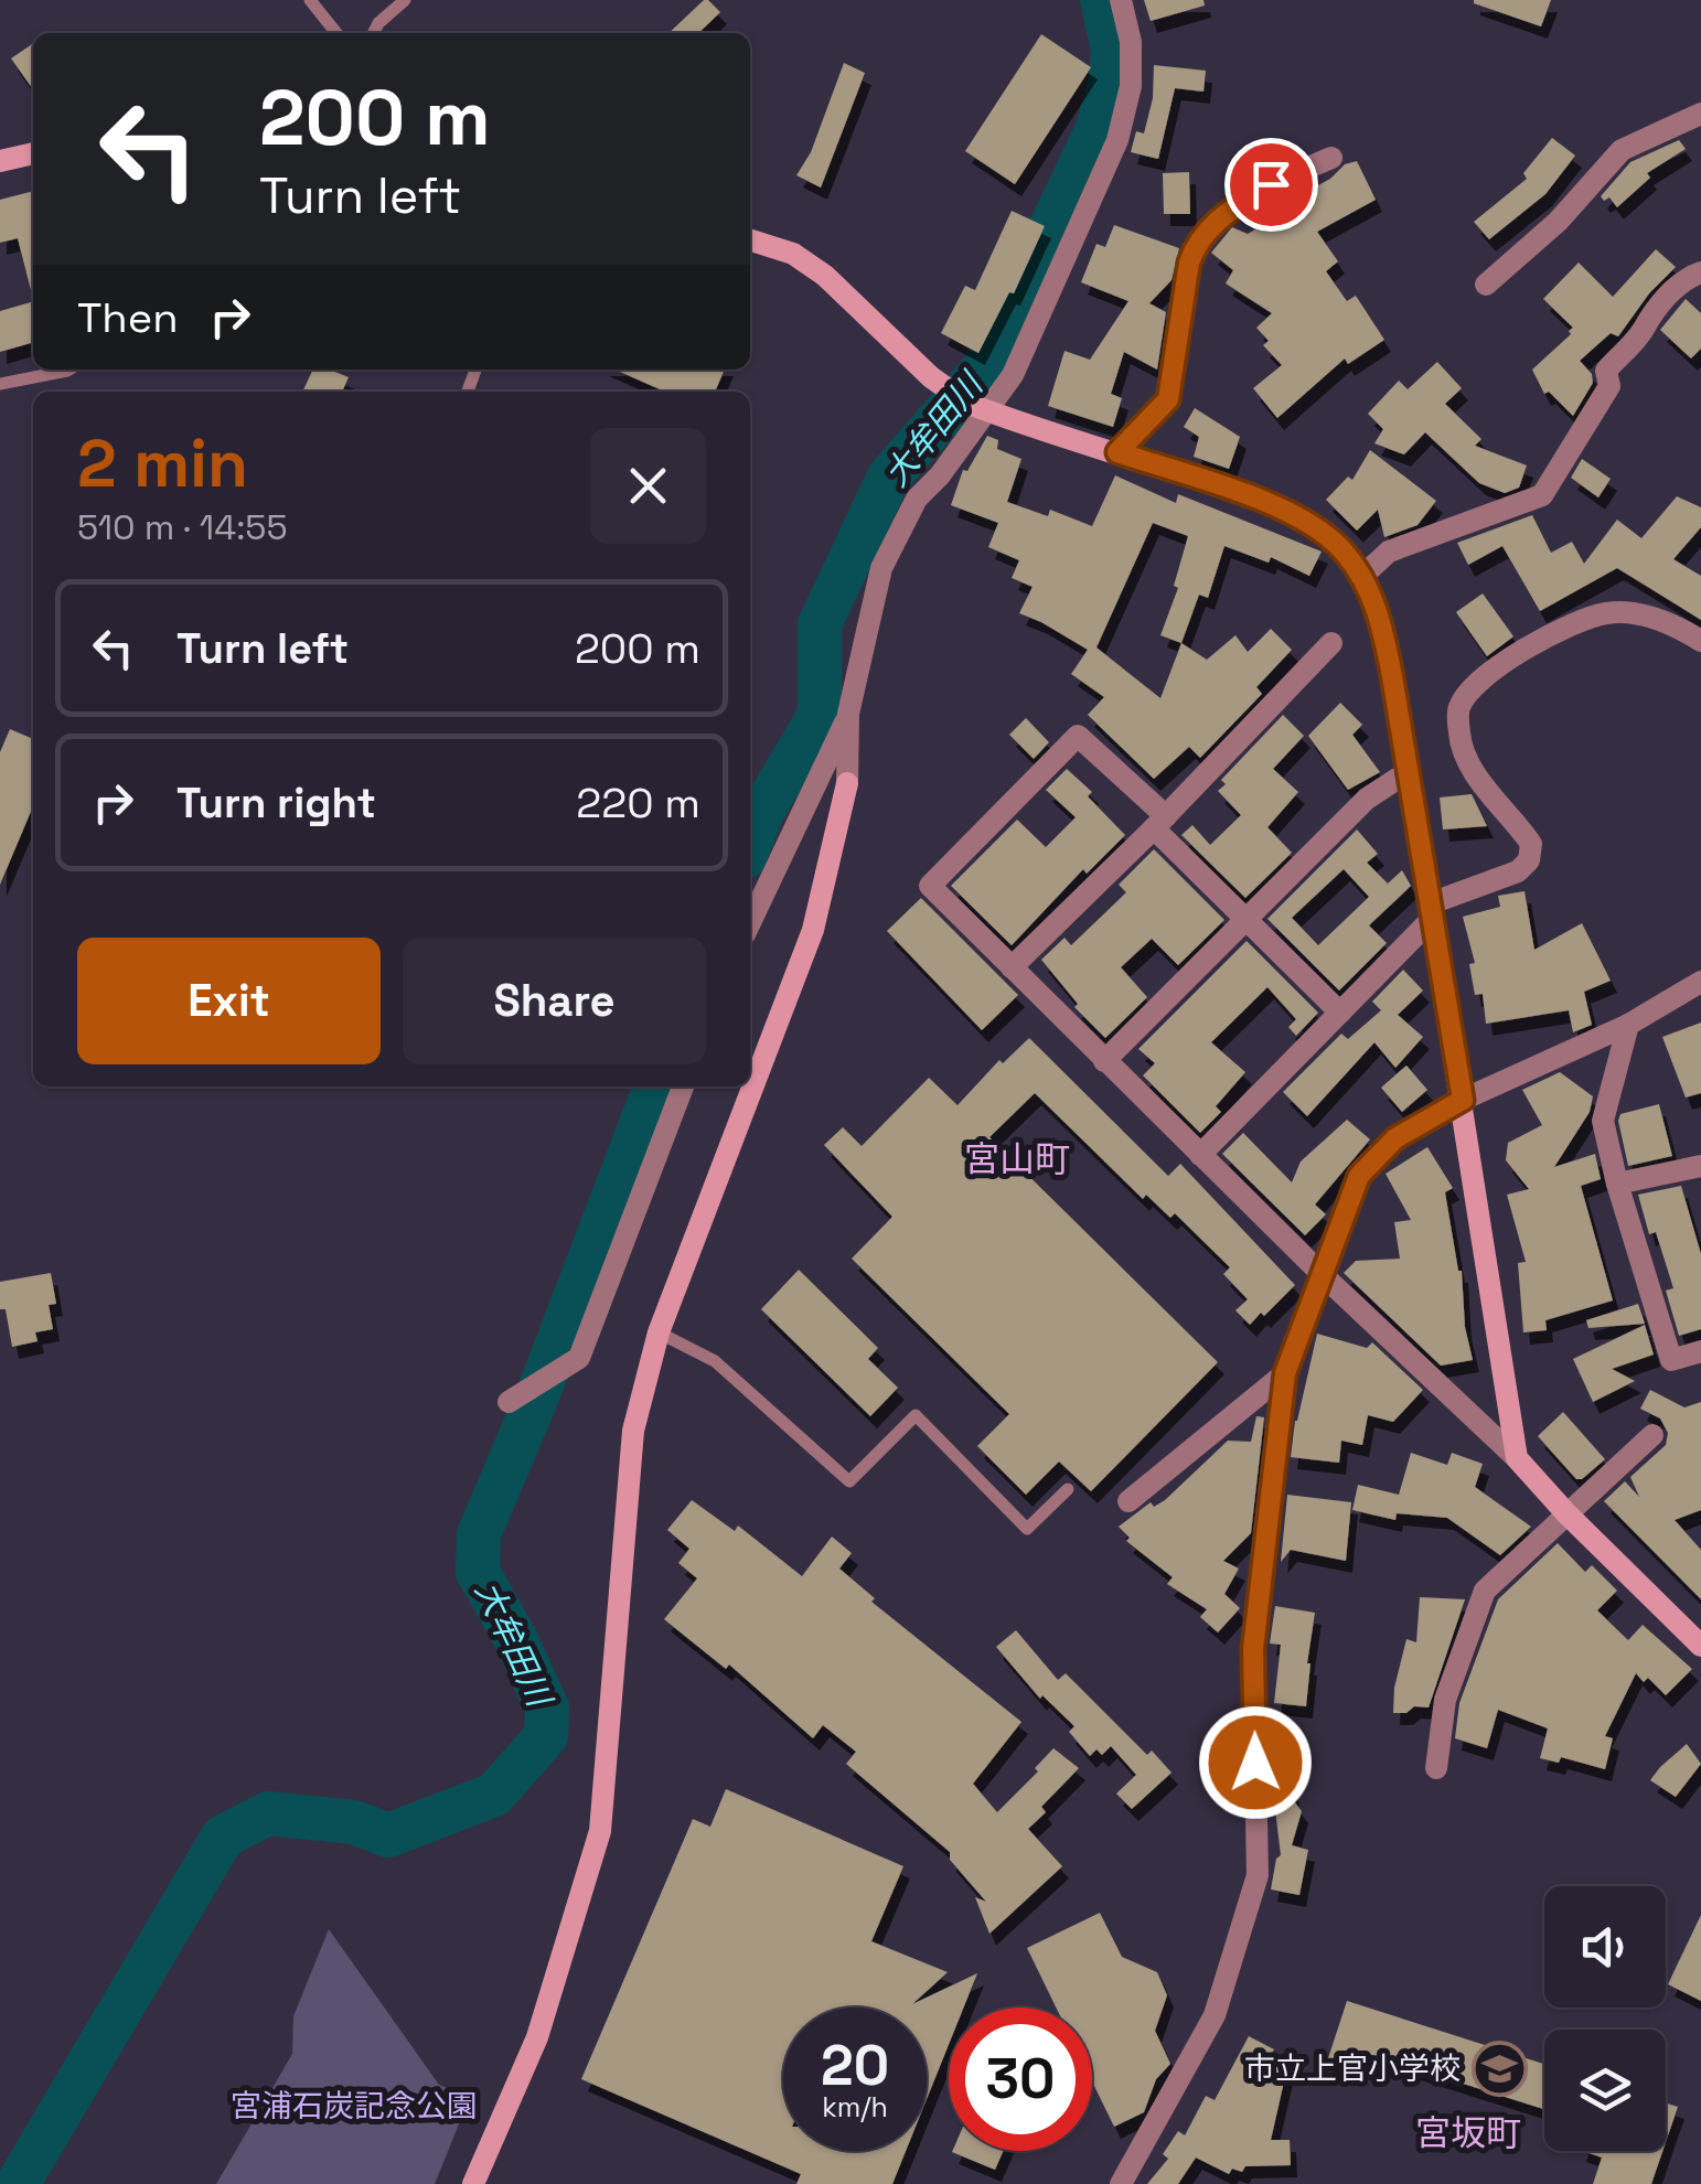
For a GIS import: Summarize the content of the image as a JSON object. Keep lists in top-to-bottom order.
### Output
{
  "districts": ["宮山町", "宮坂町"],
  "water": ["大牟田川"],
  "parks": ["宮浦石炭記念公園"],
  "places": {
    "school or university": ["市立上官小学校"]
  },
  "page": {
    "turn": ["200 m", "Turn left"],
    "then": "Then",
    "heading": ["2 min", "510 m · 14:55"],
    "list": [
      {
        "name": "Turn left",
        "value": "200 m"
      },
      {
        "name": "Turn right",
        "value": "220 m"
      }
    ],
    "buttons": ["Exit", "Share"],
    "speed": "20 km/h",
    "limit": "30"
  }
}
